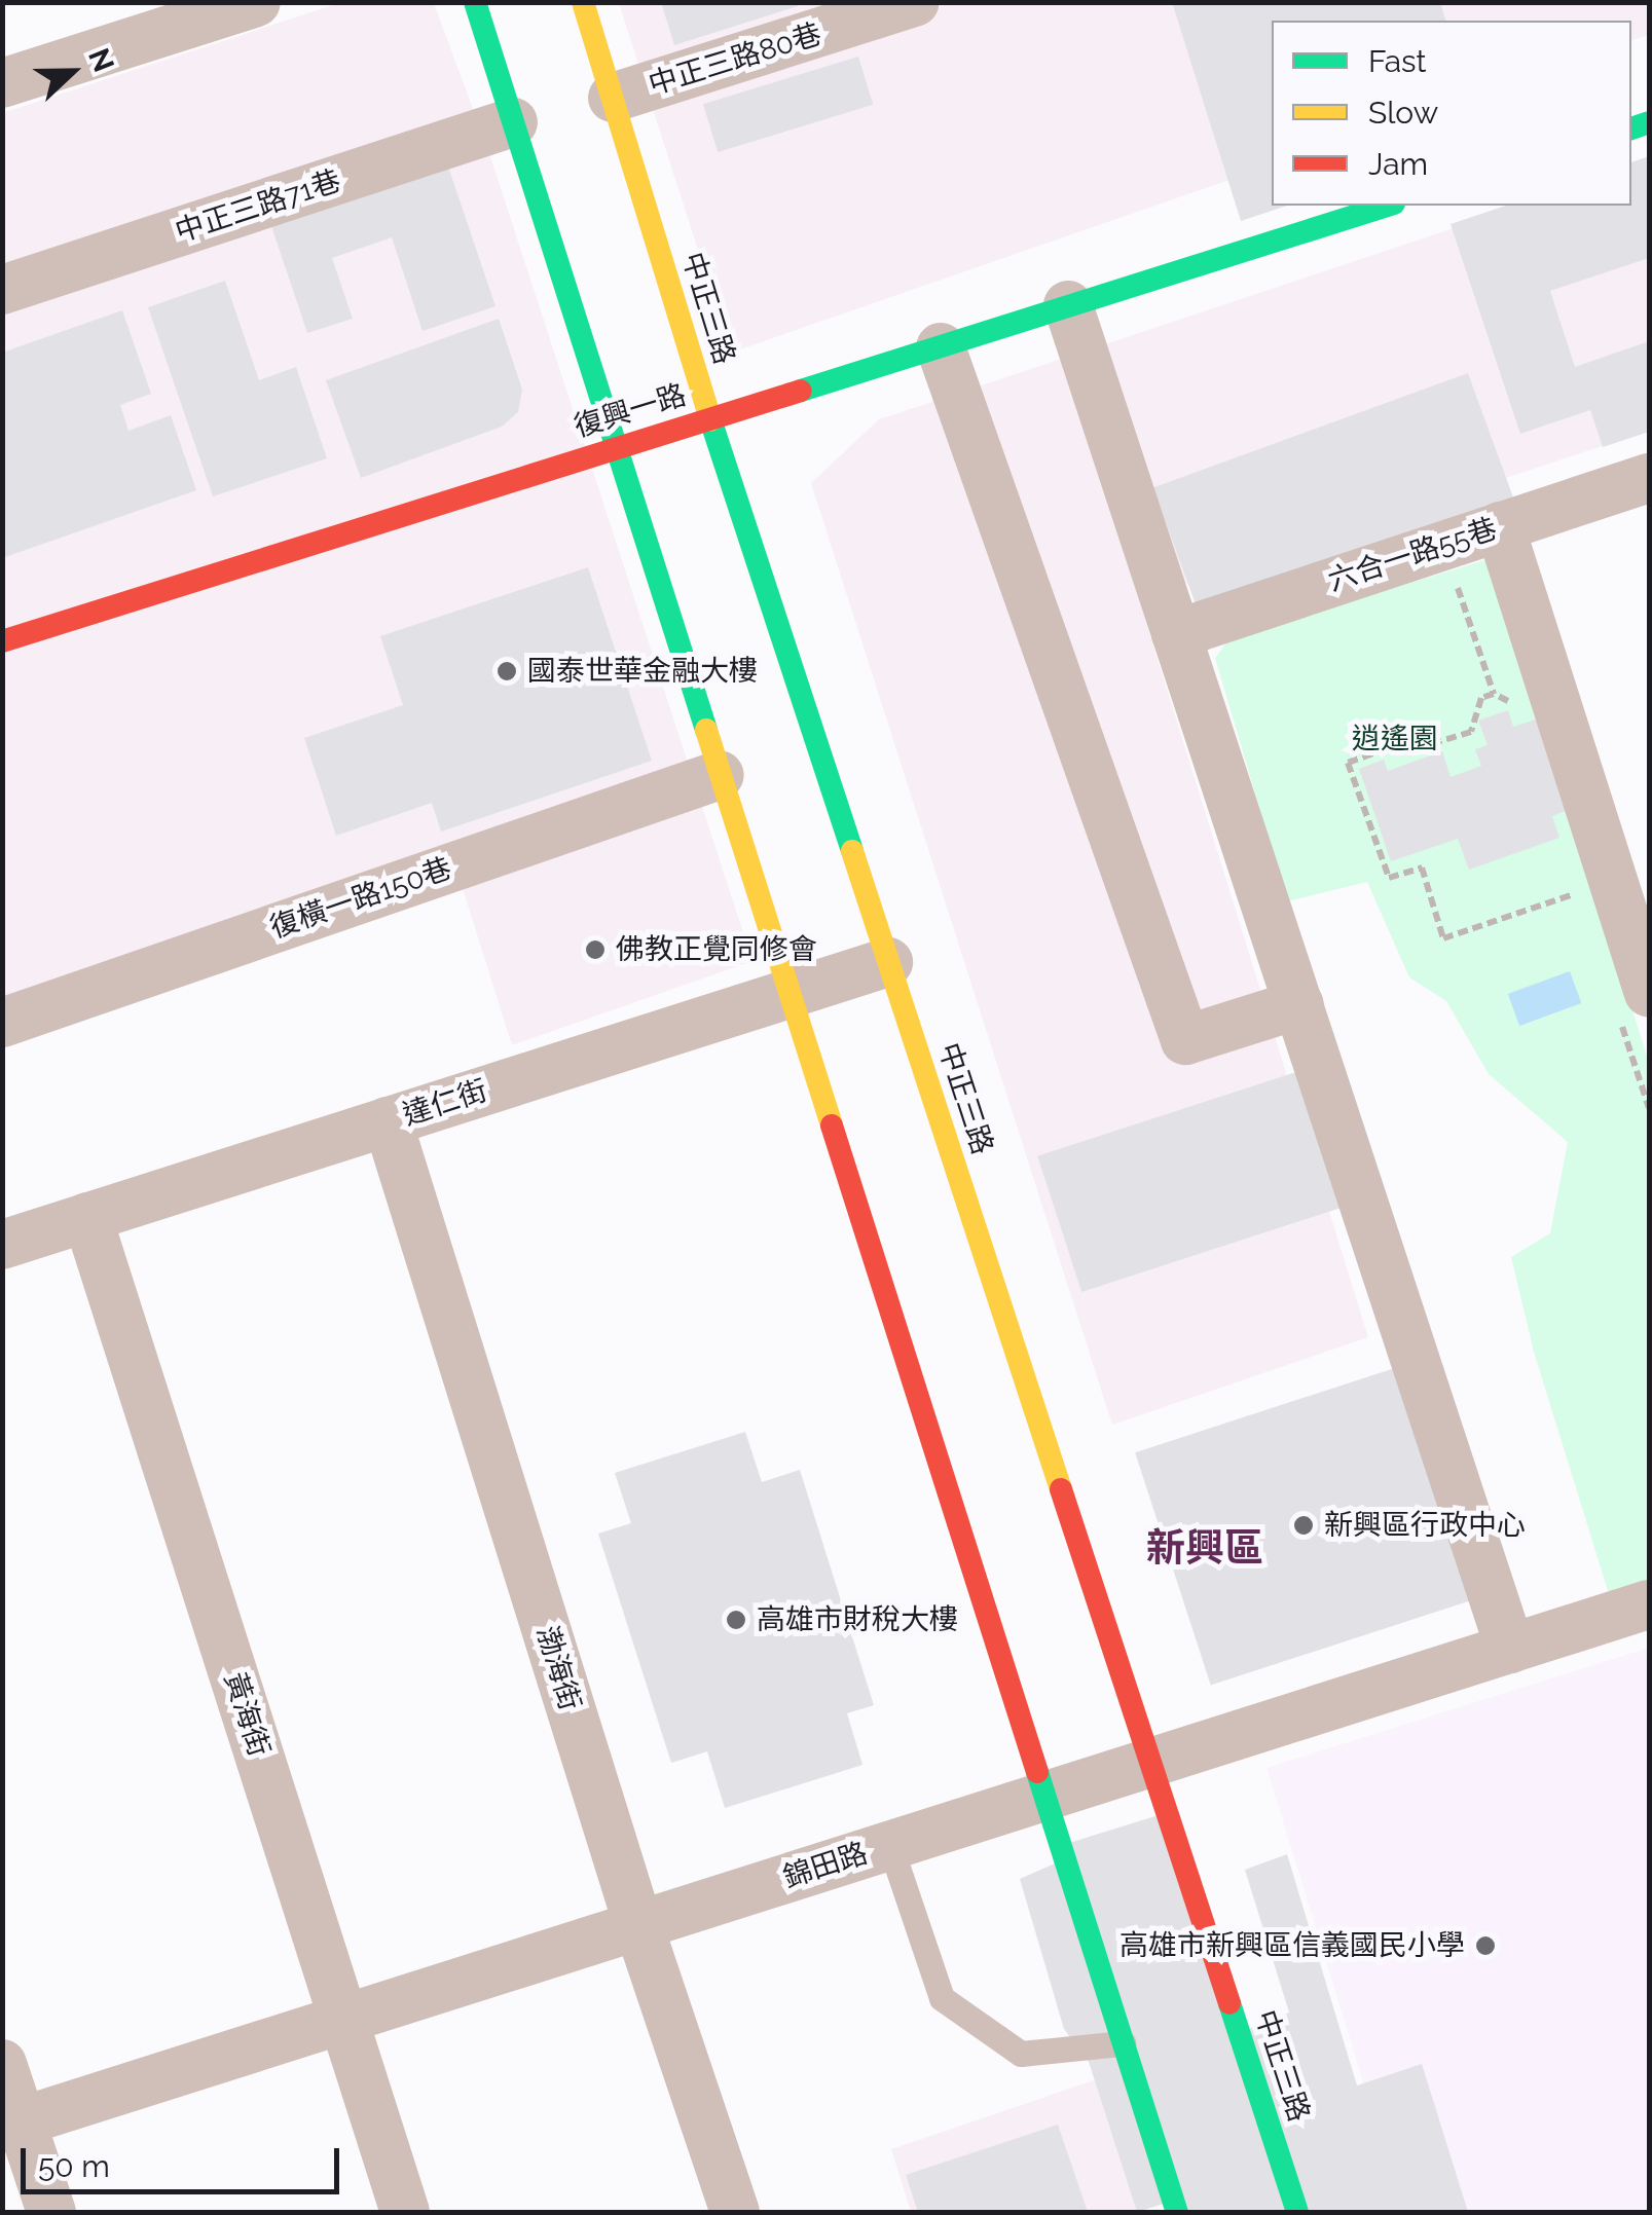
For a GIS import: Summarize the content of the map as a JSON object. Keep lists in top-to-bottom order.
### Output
{
  "streets": {
    "street": [
      "中正三路80巷",
      "中正三路71巷",
      "中正三路",
      "復興一路",
      "六合一路55巷",
      "復橫一路150巷",
      "達仁街",
      "渤海街",
      "黃海街",
      "錦田路"
    ]
  },
  "crossings": [
    ["中正三路80巷", "中正三路"],
    ["中正三路", "復興一路"],
    ["中正三路", "達仁街"],
    ["中正三路", "錦田路"],
    ["達仁街", "渤海街"],
    ["達仁街", "黃海街"],
    ["渤海街", "錦田路"],
    ["黃海街", "錦田路"]
  ],
  "districts": ["新興區"],
  "parks": ["逍遙園"],
  "places": [
    "國泰世華金融大樓",
    "佛教正覺同修會",
    "新興區行政中心",
    "高雄市財稅大樓",
    "高雄市新興區信義國民小學"
  ],
  "legend": ["Fast", "Slow", "Jam"],
  "scale_bar": "50 m",
  "north": "right"
}
